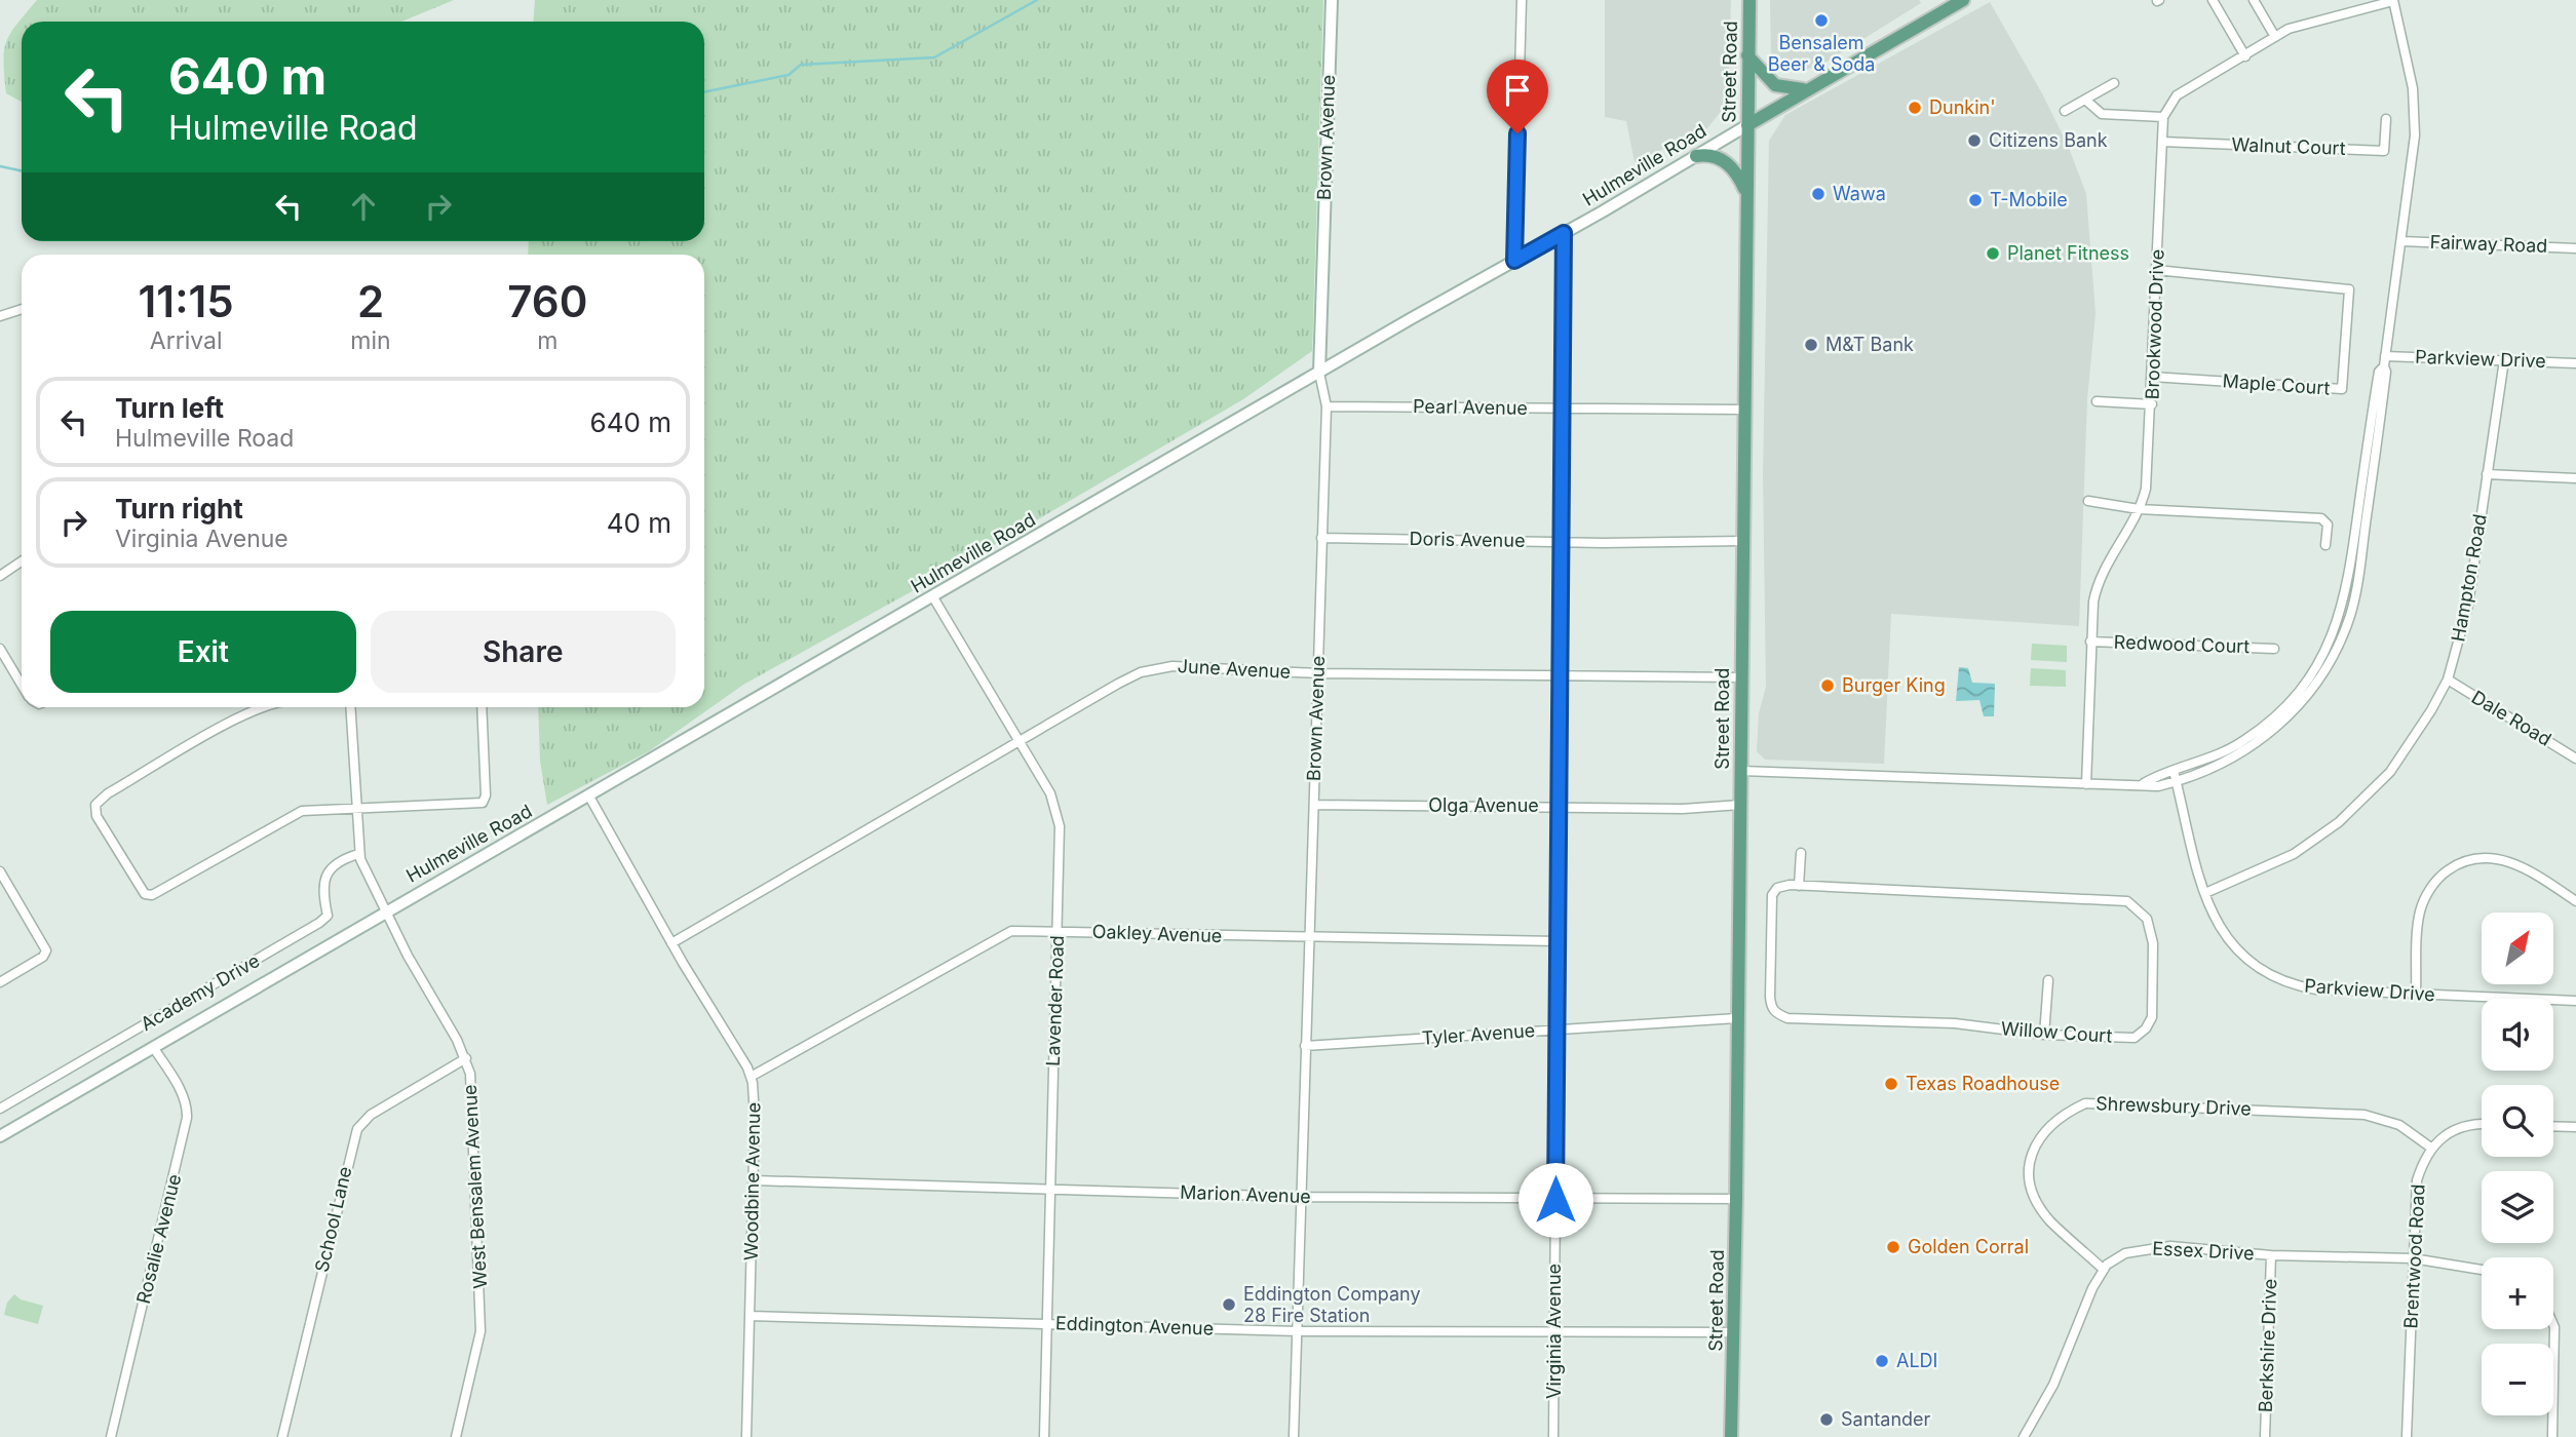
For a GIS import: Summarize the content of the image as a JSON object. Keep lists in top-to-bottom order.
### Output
{
  "streets": {
    "main road": ["Street Road", "Brown Avenue", "Hulmeville Road"],
    "street": [
      "Walnut Court",
      "Fairway Road",
      "Brookwood Drive",
      "Parkview Drive",
      "Maple Court",
      "Pearl Avenue",
      "Doris Avenue",
      "Hampton Road",
      "Redwood Court",
      "June Avenue",
      "Dale Road",
      "Olga Avenue",
      "Oakley Avenue",
      "Academy Drive",
      "Lavender Road",
      "Willow Court",
      "Tyler Avenue",
      "Shrewsbury Drive",
      "Woodbine Avenue",
      "West Bensalem Avenue",
      "Marion Avenue",
      "School Lane",
      "Rosalie Avenue",
      "Essex Drive",
      "Brentwood Road",
      "Eddington Avenue",
      "Virginia Avenue",
      "Berkshire Drive"
    ]
  },
  "crossings": [
    ["Street Road", "Hulmeville Road"],
    ["Street Road", "Pearl Avenue"],
    ["Street Road", "Doris Avenue"],
    ["Street Road", "June Avenue"],
    ["Street Road", "Olga Avenue"],
    ["Street Road", "Tyler Avenue"],
    ["Street Road", "Marion Avenue"],
    ["Street Road", "Eddington Avenue"],
    ["Brown Avenue", "Hulmeville Road"],
    ["Brown Avenue", "Pearl Avenue"],
    ["Brown Avenue", "Doris Avenue"],
    ["Brown Avenue", "June Avenue"],
    ["Brown Avenue", "Olga Avenue"],
    ["Brown Avenue", "Oakley Avenue"],
    ["Brown Avenue", "Tyler Avenue"],
    ["Brown Avenue", "Marion Avenue"],
    ["Brown Avenue", "Eddington Avenue"],
    ["Walnut Court", "Brookwood Drive"],
    ["Hulmeville Road", "Lavender Road"],
    ["Hulmeville Road", "Woodbine Avenue"],
    ["Hulmeville Road", "West Bensalem Avenue"],
    ["Hulmeville Road", "Rosalie Avenue"],
    ["Hulmeville Road", "Virginia Avenue"],
    ["Brookwood Drive", "Maple Court"],
    ["Brookwood Drive", "Redwood Court"],
    ["Parkview Drive", "Hampton Road"],
    ["Pearl Avenue", "Virginia Avenue"],
    ["Doris Avenue", "Virginia Avenue"],
    ["Hampton Road", "Dale Road"],
    ["June Avenue", "Lavender Road"],
    ["June Avenue", "Woodbine Avenue"],
    ["June Avenue", "Virginia Avenue"],
    ["Olga Avenue", "Virginia Avenue"],
    ["Oakley Avenue", "Lavender Road"],
    ["Oakley Avenue", "Woodbine Avenue"],
    ["Oakley Avenue", "Virginia Avenue"],
    ["Academy Drive", "West Bensalem Avenue"],
    ["Lavender Road", "Marion Avenue"],
    ["Lavender Road", "Eddington Avenue"],
    ["Tyler Avenue", "Virginia Avenue"],
    ["Shrewsbury Drive", "Essex Drive"],
    ["Shrewsbury Drive", "Brentwood Road"],
    ["Woodbine Avenue", "Marion Avenue"],
    ["Woodbine Avenue", "Eddington Avenue"],
    ["West Bensalem Avenue", "School Lane"],
    ["Marion Avenue", "Virginia Avenue"],
    ["Essex Drive", "Brentwood Road"],
    ["Essex Drive", "Berkshire Drive"],
    ["Eddington Avenue", "Virginia Avenue"]
  ],
  "places": [
    "Bensalem Beer & Soda",
    "Dunkin'",
    "Citizens Bank",
    "Wawa",
    "T-Mobile",
    "Planet Fitness",
    "M&T Bank",
    "Burger King",
    "Texas Roadhouse",
    "Golden Corral",
    "Eddington Company 28 Fire Station",
    "ALDI",
    "Santander"
  ],
  "north": "top right",
  "page": {
    "turn": ["640 m", "Hulmeville Road"],
    "eta": [
      "11:15",
      "Arrival",
      "2",
      "min",
      "760",
      "m"
    ],
    "list": [
      {
        "name": "Turn left",
        "note": "Hulmeville Road",
        "value": "640 m"
      },
      {
        "name": "Turn right",
        "note": "Virginia Avenue",
        "value": "40 m"
      }
    ],
    "buttons": ["Exit", "Share"],
    "map_buttons": ["+", "−"]
  }
}
